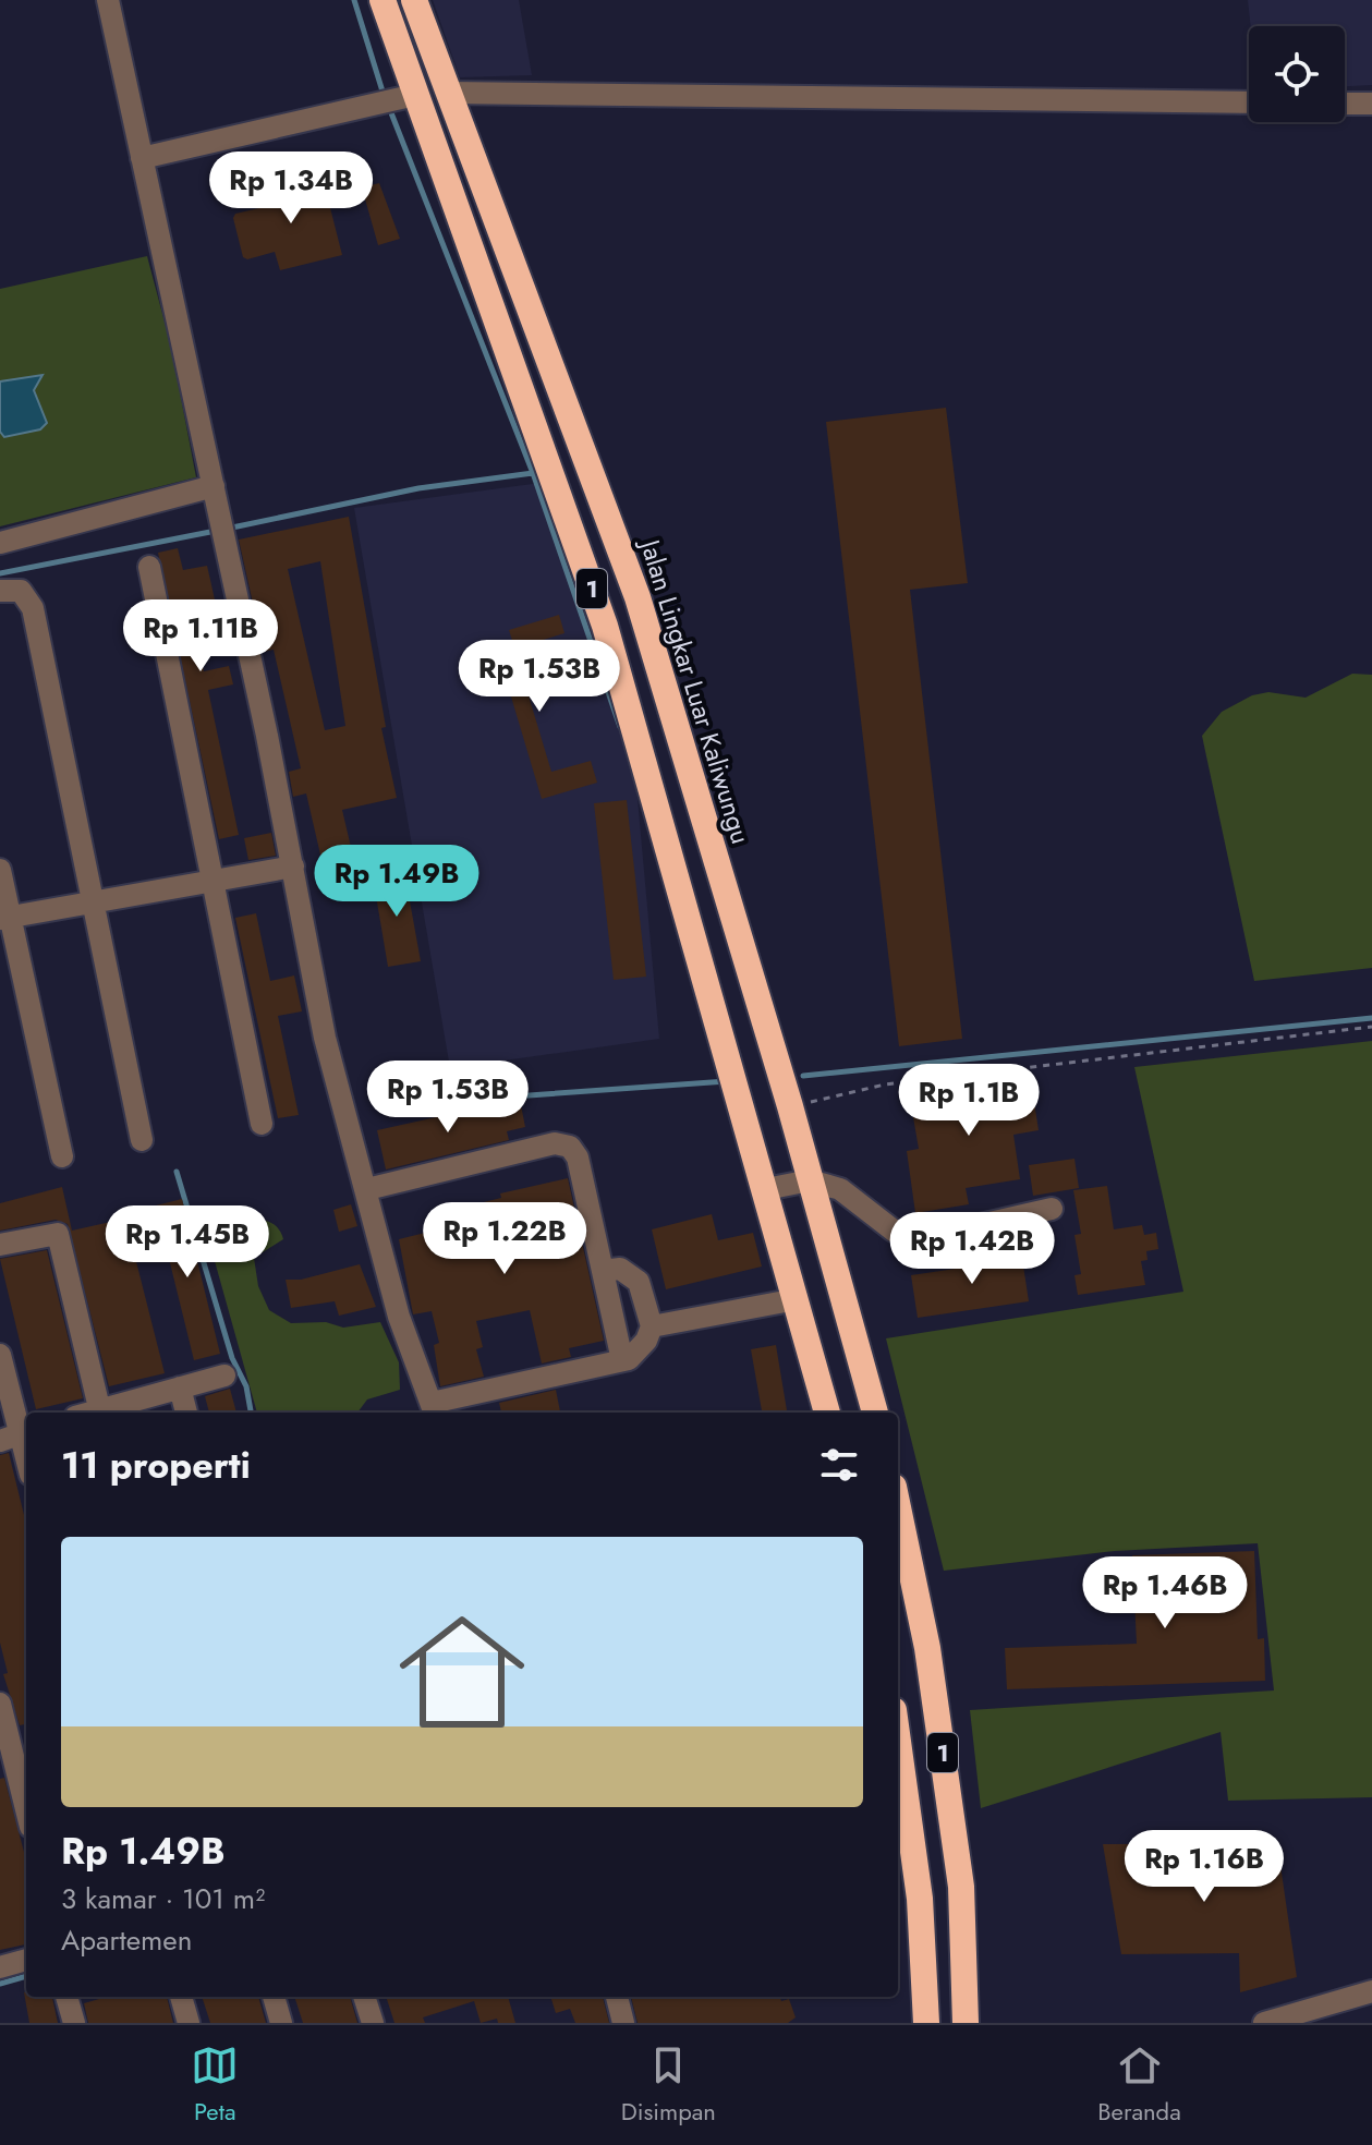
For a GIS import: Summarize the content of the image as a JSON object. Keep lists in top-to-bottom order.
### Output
{
  "streets": {
    "highway": ["1", "Jalan Lingkar Luar Kaliwungu"]
  },
  "page": {
    "price": [
      "Rp 1.34B",
      "Rp 1.11B",
      "Rp 1.53B",
      "Rp 1.49B",
      "Rp 1.53B",
      "Rp 1.1B",
      "Rp 1.22B",
      "Rp 1.45B",
      "Rp 1.42B",
      "Rp 1.46B",
      "Rp 1.16B"
    ],
    "heading": "11 properti",
    "list": [
      {
        "name": "Rp 1.49B",
        "note": "3 kamar · 101 m² · Apartemen"
      }
    ],
    "tabs": ["Peta", "Disimpan", "Beranda"]
  }
}
